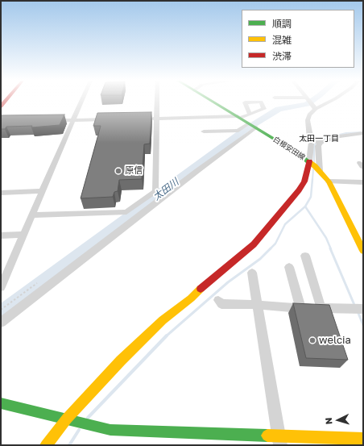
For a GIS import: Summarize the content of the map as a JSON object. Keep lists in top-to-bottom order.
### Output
{
  "streets": {
    "street": ["白根安田線"]
  },
  "districts": ["太田一丁目"],
  "water": ["太田川"],
  "places": ["原信", "welcia"],
  "legend": ["順調", "混雑", "渋滞"],
  "north": "left"
}
